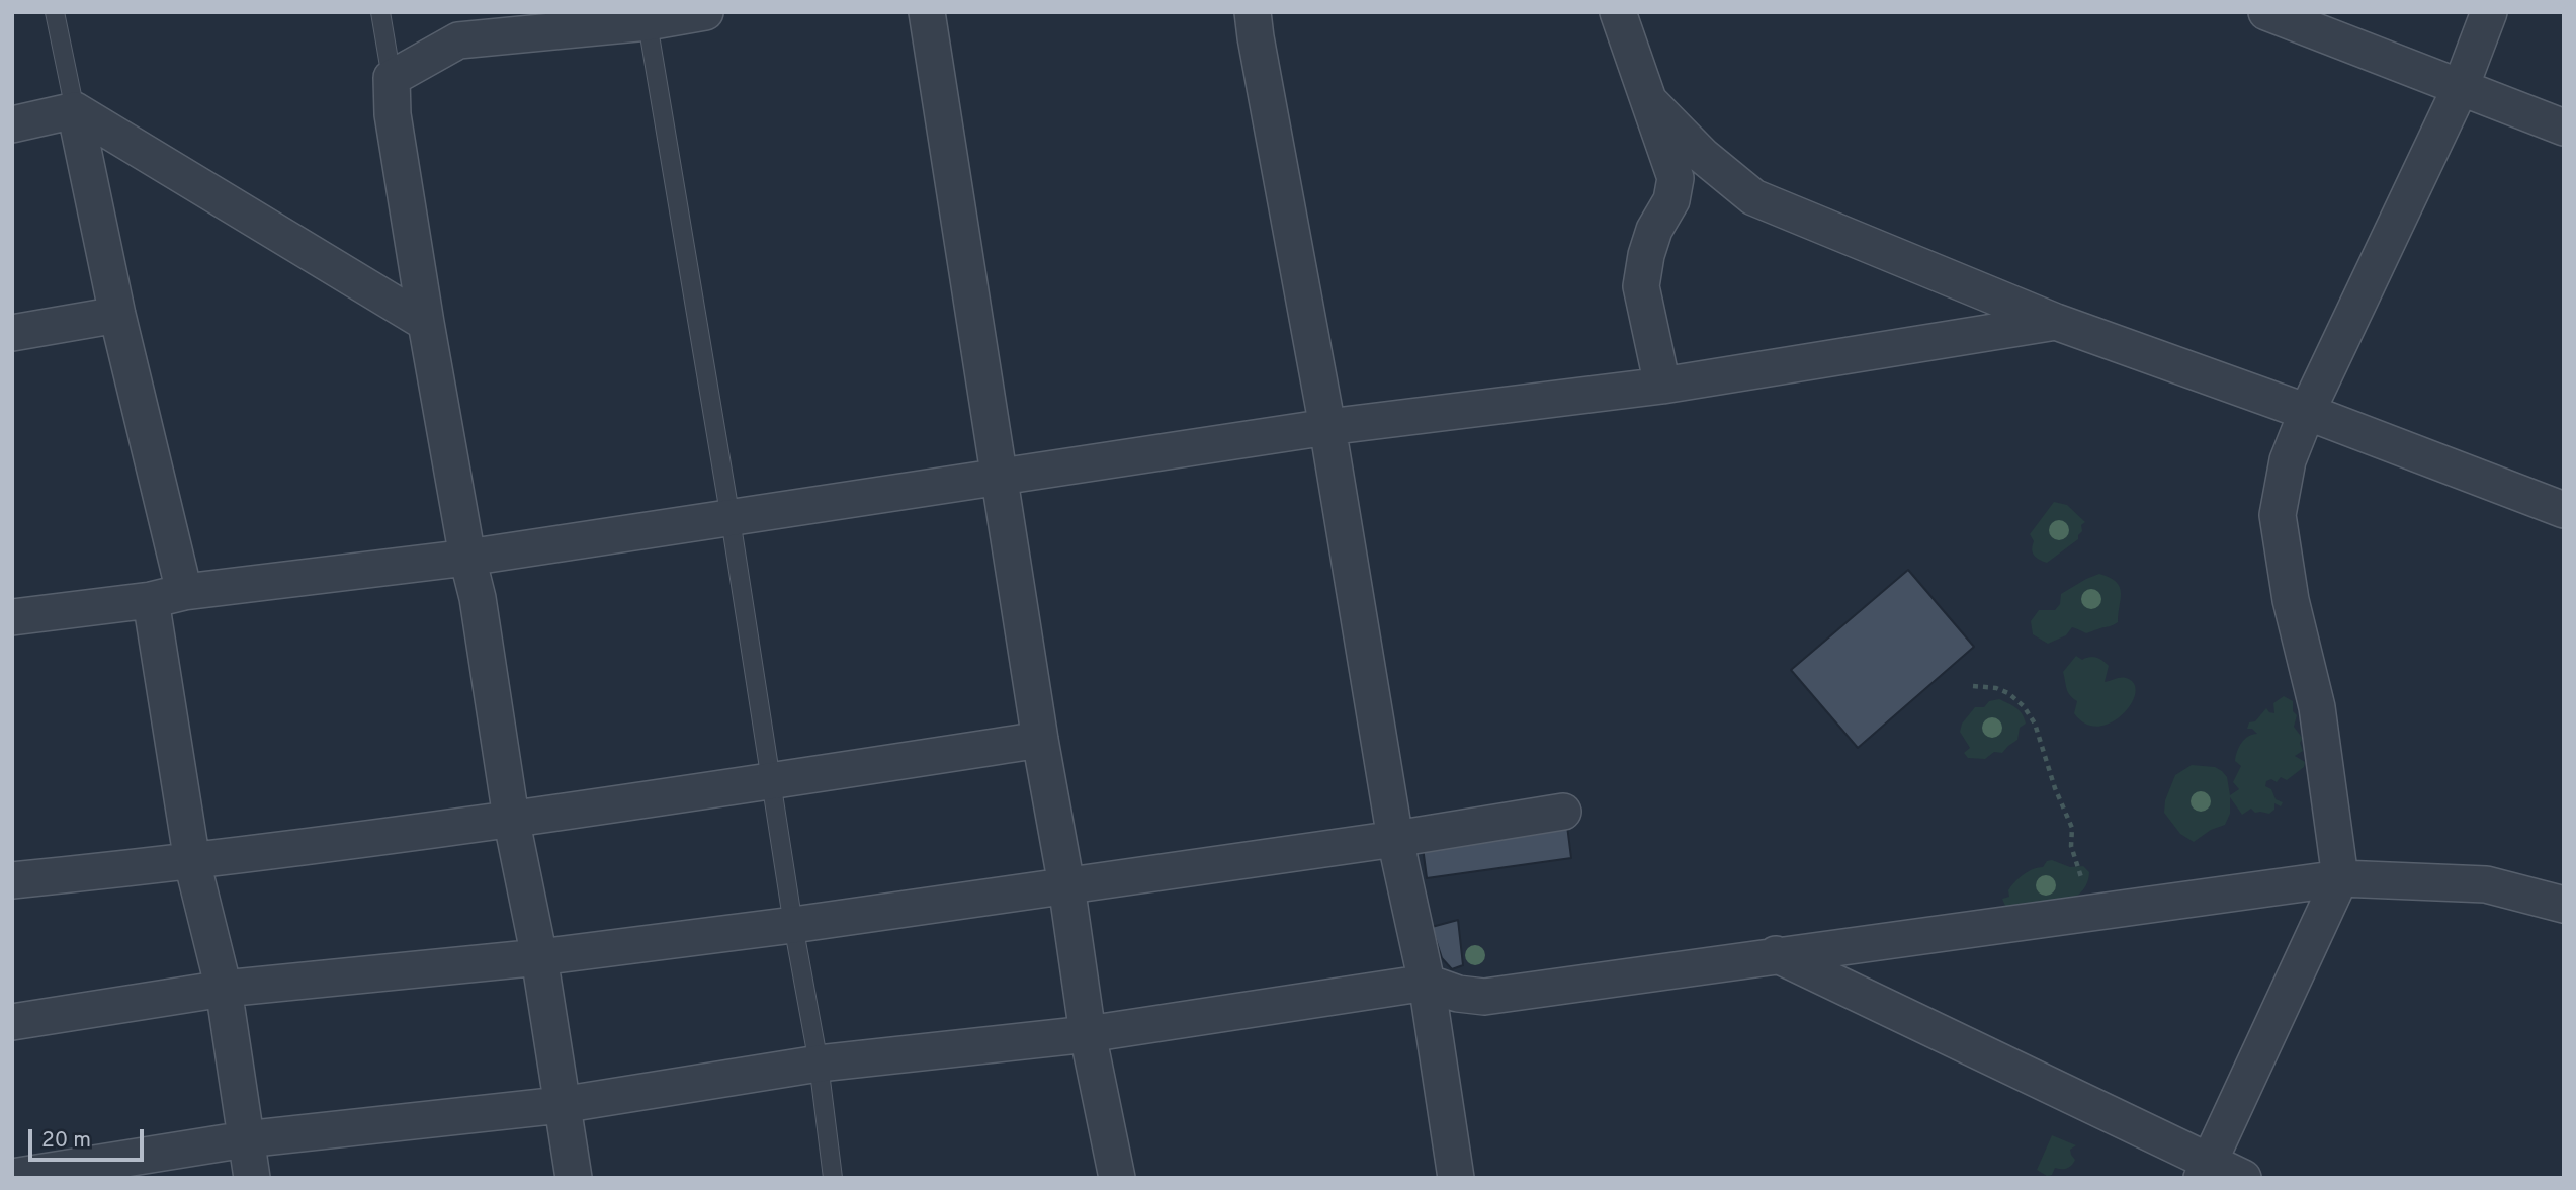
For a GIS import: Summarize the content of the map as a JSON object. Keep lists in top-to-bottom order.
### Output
{
  "scale_bar": "20 m"
}
